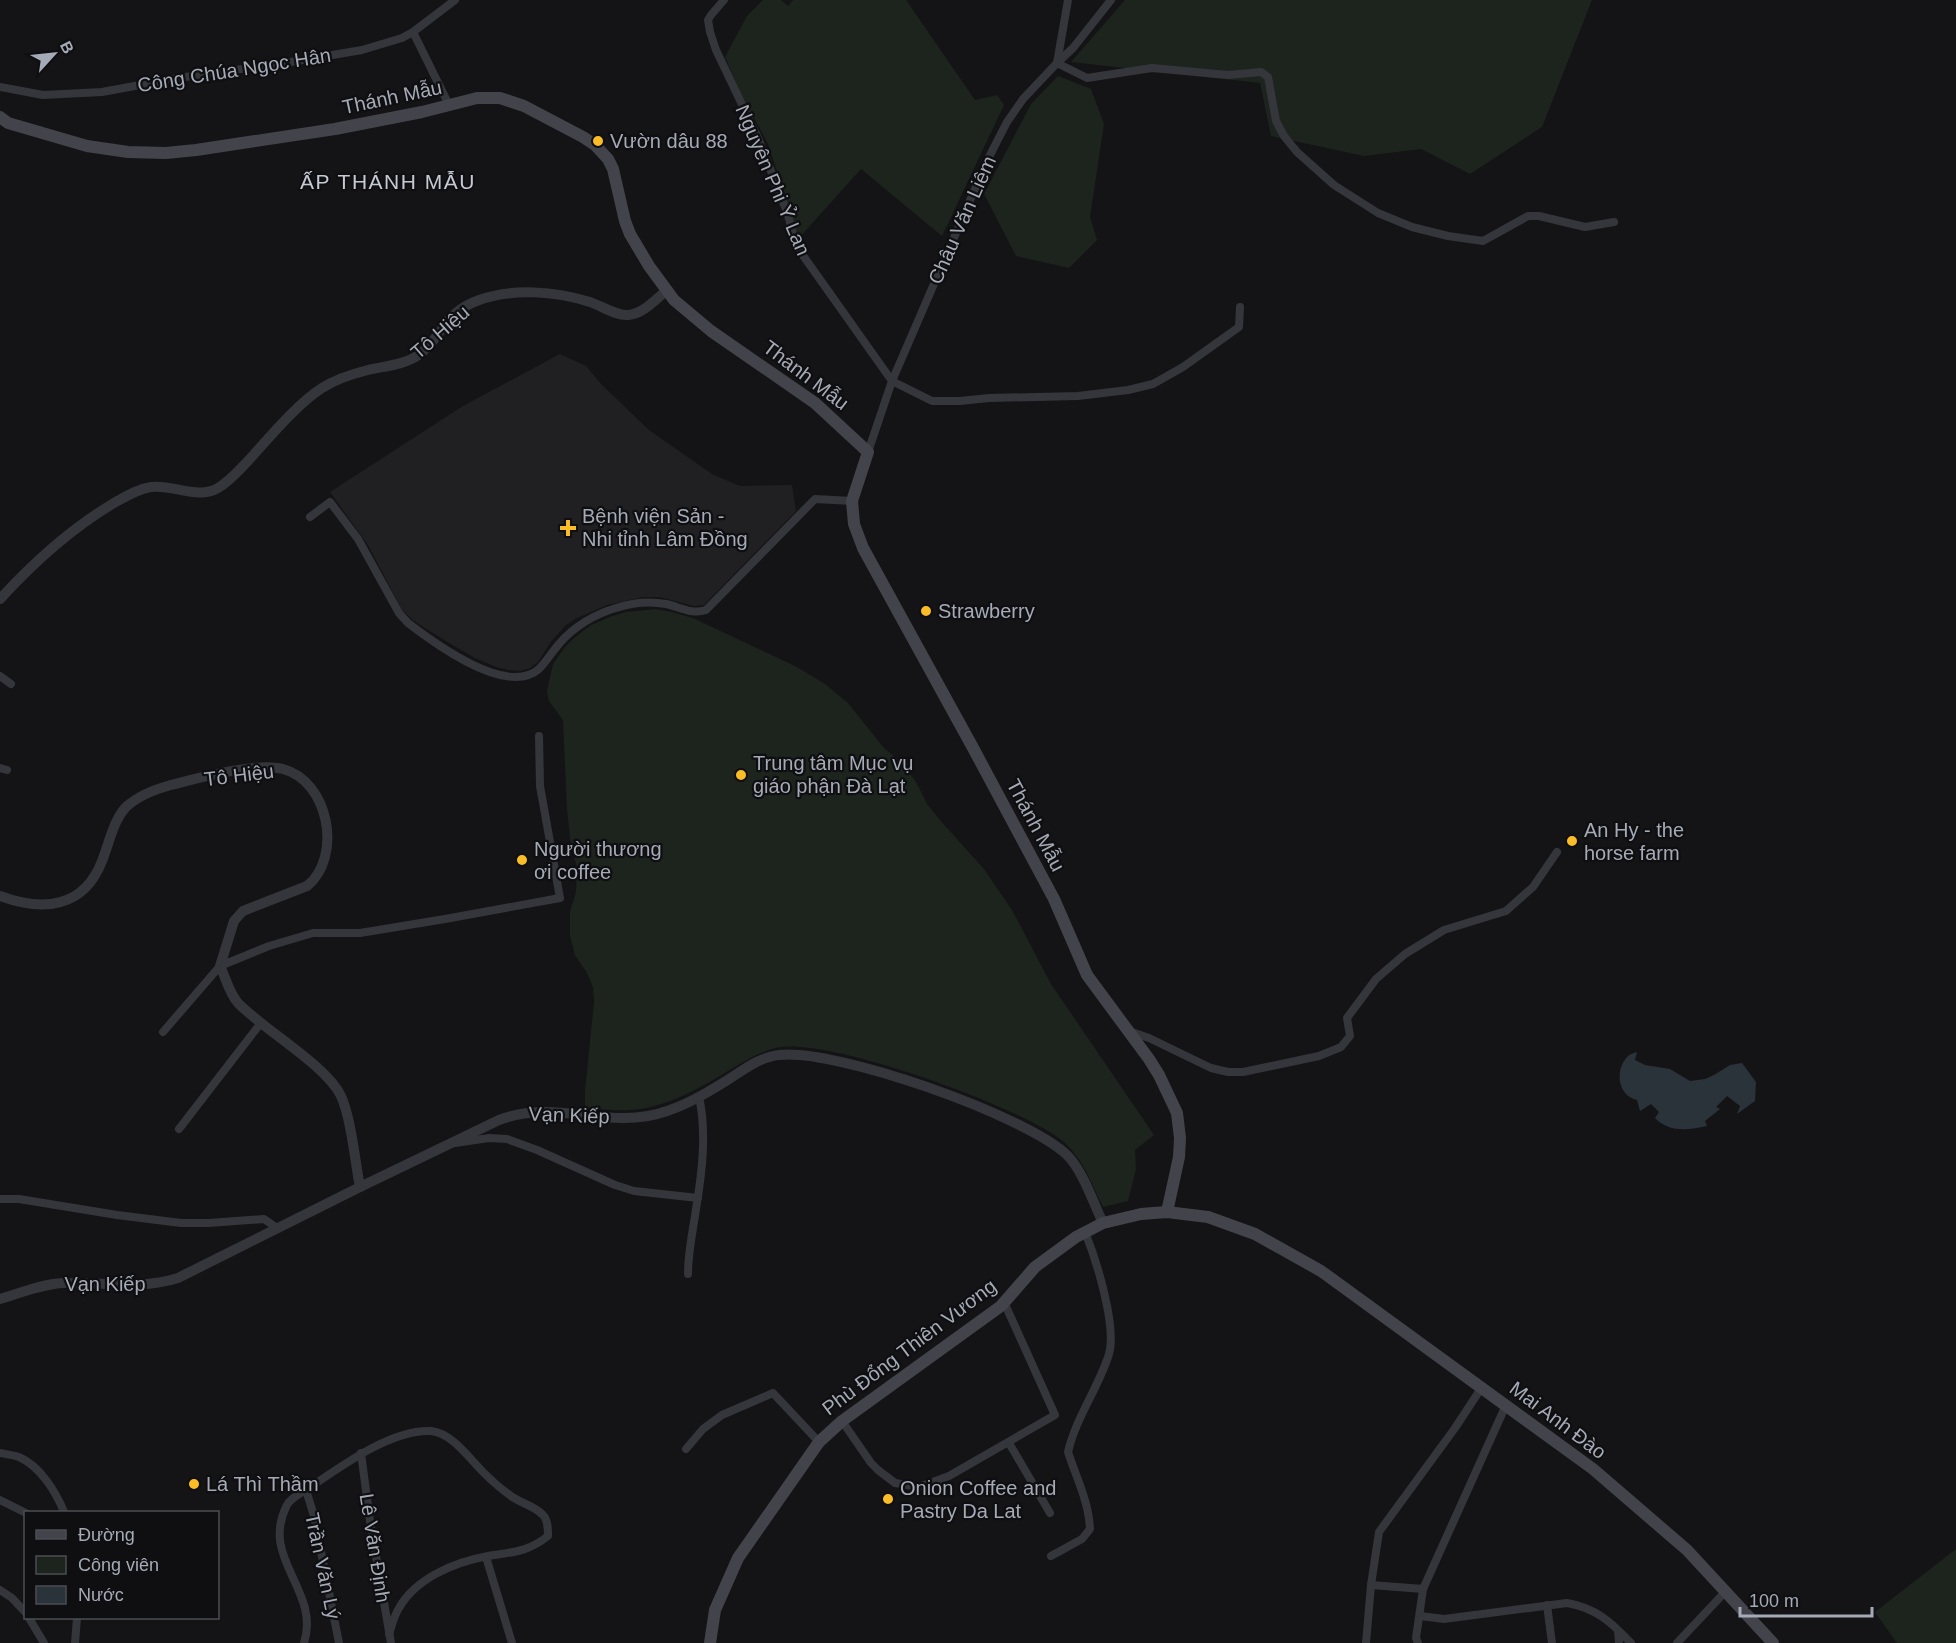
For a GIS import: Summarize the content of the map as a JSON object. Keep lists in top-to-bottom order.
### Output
{
  "streets": {
    "main road": ["Thánh Mẫu", "Phù Đổng Thiên Vương", "Mai Anh Đào"],
    "street": [
      "Công Chúa Ngọc Hân",
      "Nguyên Phi Ỷ Lan",
      "Châu Văn Liêm",
      "Tô Hiệu",
      "Vạn Kiếp",
      "Lê Văn Định",
      "Trần Văn Lý"
    ]
  },
  "crossings": [
    ["Thánh Mẫu", "Châu Văn Liêm"],
    ["Thánh Mẫu", "Tô Hiệu"],
    ["Thánh Mẫu", "Phù Đổng Thiên Vương"],
    ["Nguyên Phi Ỷ Lan", "Châu Văn Liêm"],
    ["Vạn Kiếp", "Phù Đổng Thiên Vương"],
    ["Phù Đổng Thiên Vương", "Mai Anh Đào"]
  ],
  "districts": ["ẤP THÁNH MẪU"],
  "places": {
    "other": [
      "Vườn dâu 88",
      "Strawberry",
      "Trung tâm Mục vụ giáo phận Đà Lạt",
      "An Hy - the horse farm",
      "Người thương ơi coffee",
      "Lá Thì Thầm",
      "Onion Coffee and Pastry Da Lat"
    ],
    "health": ["Bệnh viện Sản - Nhi tỉnh Lâm Đồng"]
  },
  "legend": ["Đường", "Công viên", "Nước"],
  "scale_bar": "100 m",
  "north": "top right"
}
